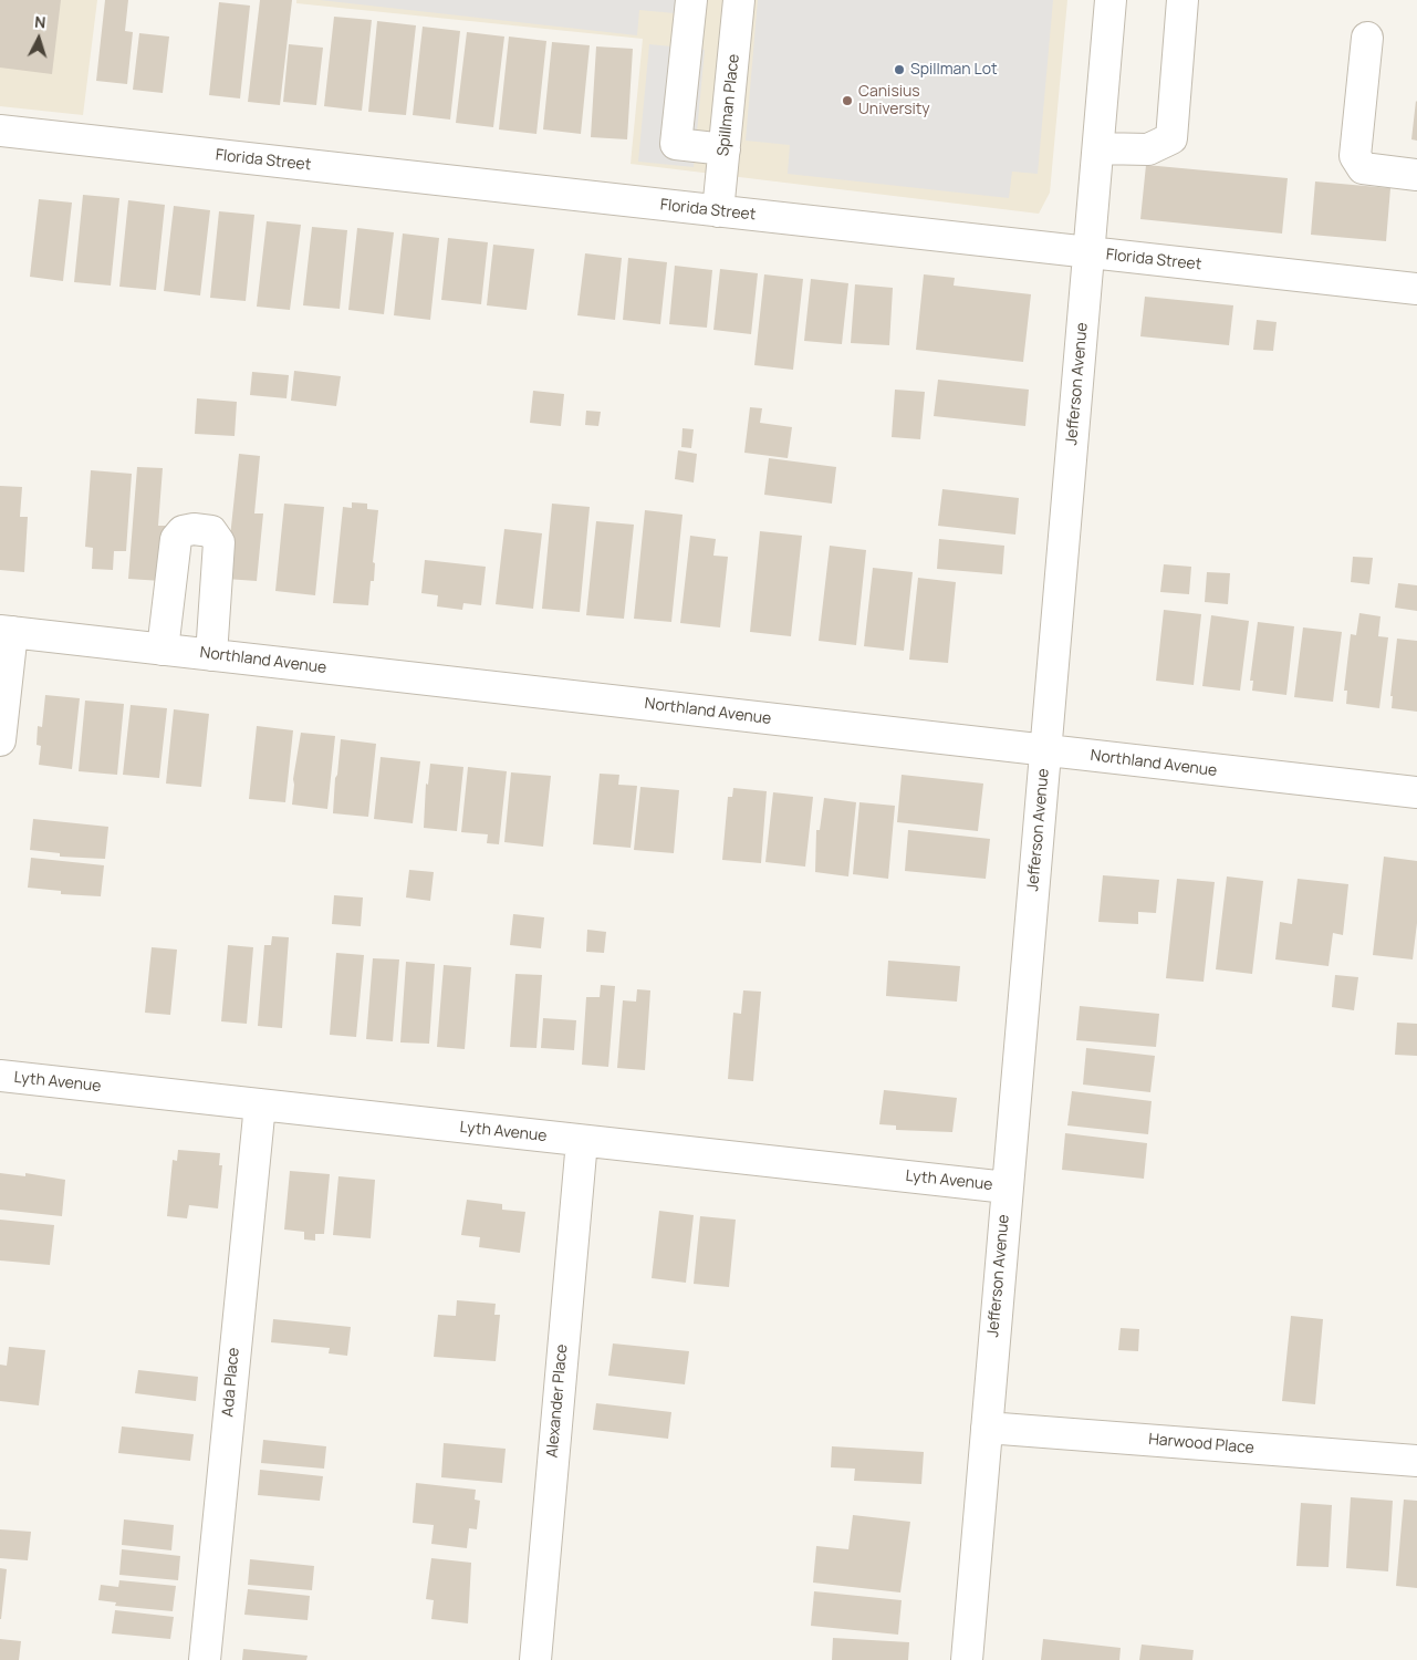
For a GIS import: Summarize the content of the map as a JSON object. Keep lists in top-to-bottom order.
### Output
{
  "streets": {
    "street": [
      "Spillman Place",
      "Florida Street",
      "Jefferson Avenue",
      "Northland Avenue",
      "Lyth Avenue",
      "Ada Place",
      "Alexander Place",
      "Harwood Place"
    ]
  },
  "crossings": [
    ["Spillman Place", "Florida Street"],
    ["Florida Street", "Jefferson Avenue"],
    ["Jefferson Avenue", "Northland Avenue"],
    ["Jefferson Avenue", "Lyth Avenue"],
    ["Jefferson Avenue", "Harwood Place"],
    ["Lyth Avenue", "Ada Place"],
    ["Lyth Avenue", "Alexander Place"]
  ],
  "places": ["Spillman Lot", "Canisius University"],
  "north": "top"
}
